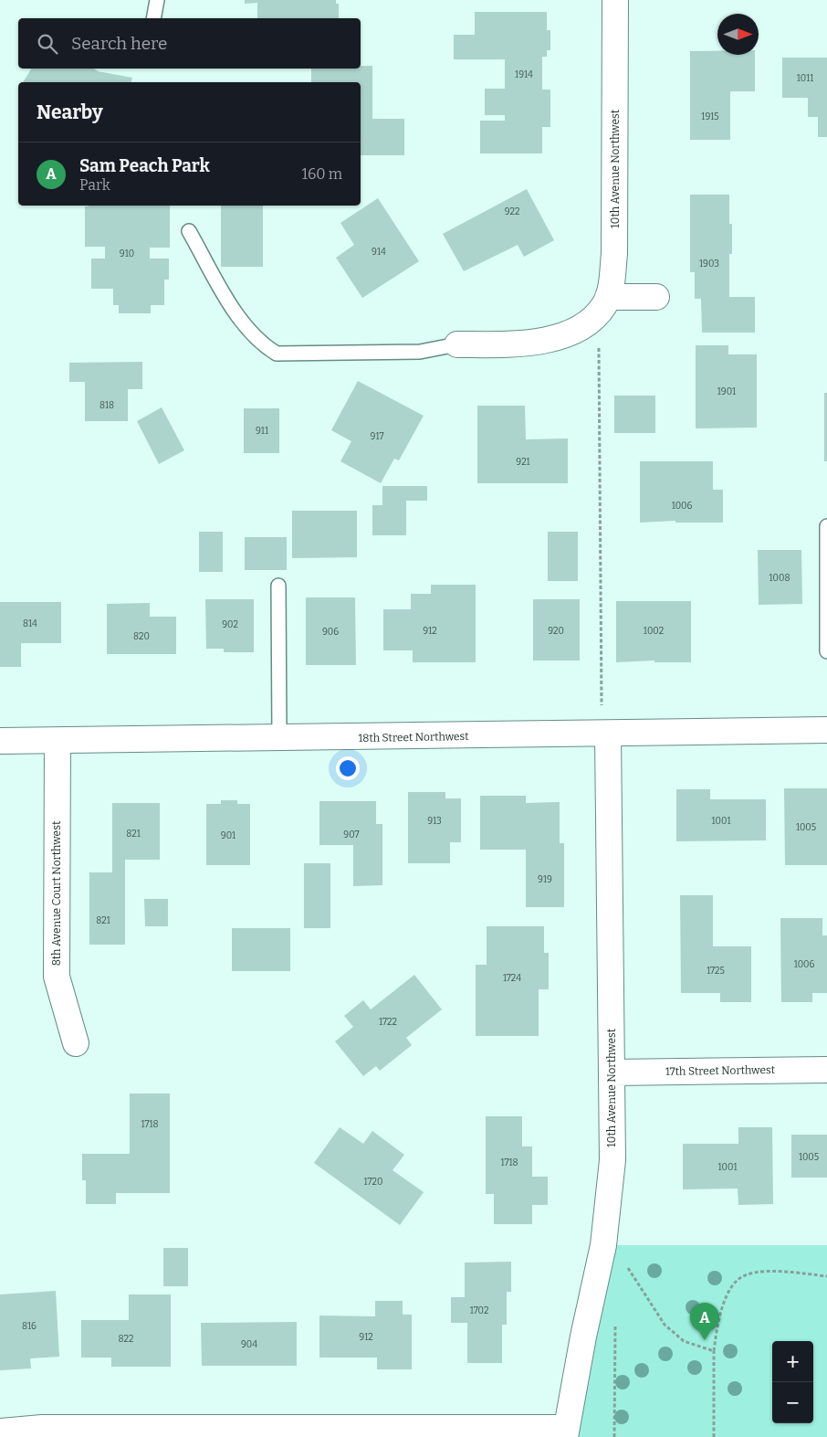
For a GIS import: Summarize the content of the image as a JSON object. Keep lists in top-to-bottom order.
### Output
{
  "streets": {
    "street": [
      "10th Avenue Northwest",
      "18th Street Northwest",
      "8th Avenue Court Northwest",
      "17th Street Northwest"
    ]
  },
  "crossings": [
    ["10th Avenue Northwest", "18th Street Northwest"],
    ["10th Avenue Northwest", "17th Street Northwest"],
    ["18th Street Northwest", "8th Avenue Court Northwest"]
  ],
  "house_numbers": [
    "1914",
    "1011",
    "1915",
    "922",
    "914",
    "910",
    "1903",
    "1901",
    "818",
    "911",
    "917",
    "921",
    "1006",
    "1008",
    "814",
    "902",
    "912",
    "920",
    "1002",
    "906",
    "820",
    "913",
    "1001",
    "1005",
    "821",
    "907",
    "901",
    "919",
    "821",
    "1006",
    "1725",
    "1724",
    "1722",
    "1718",
    "1005",
    "1718",
    "1001",
    "1720",
    "1702",
    "816",
    "912",
    "822",
    "904"
  ],
  "north": "right",
  "page": {
    "search": "Search here",
    "heading": "Nearby",
    "list": [
      {
        "mark": "A",
        "name": "Sam Peach Park",
        "note": "Park",
        "value": "160 m"
      }
    ],
    "pins": "A",
    "map_buttons": ["+", "−"]
  }
}
